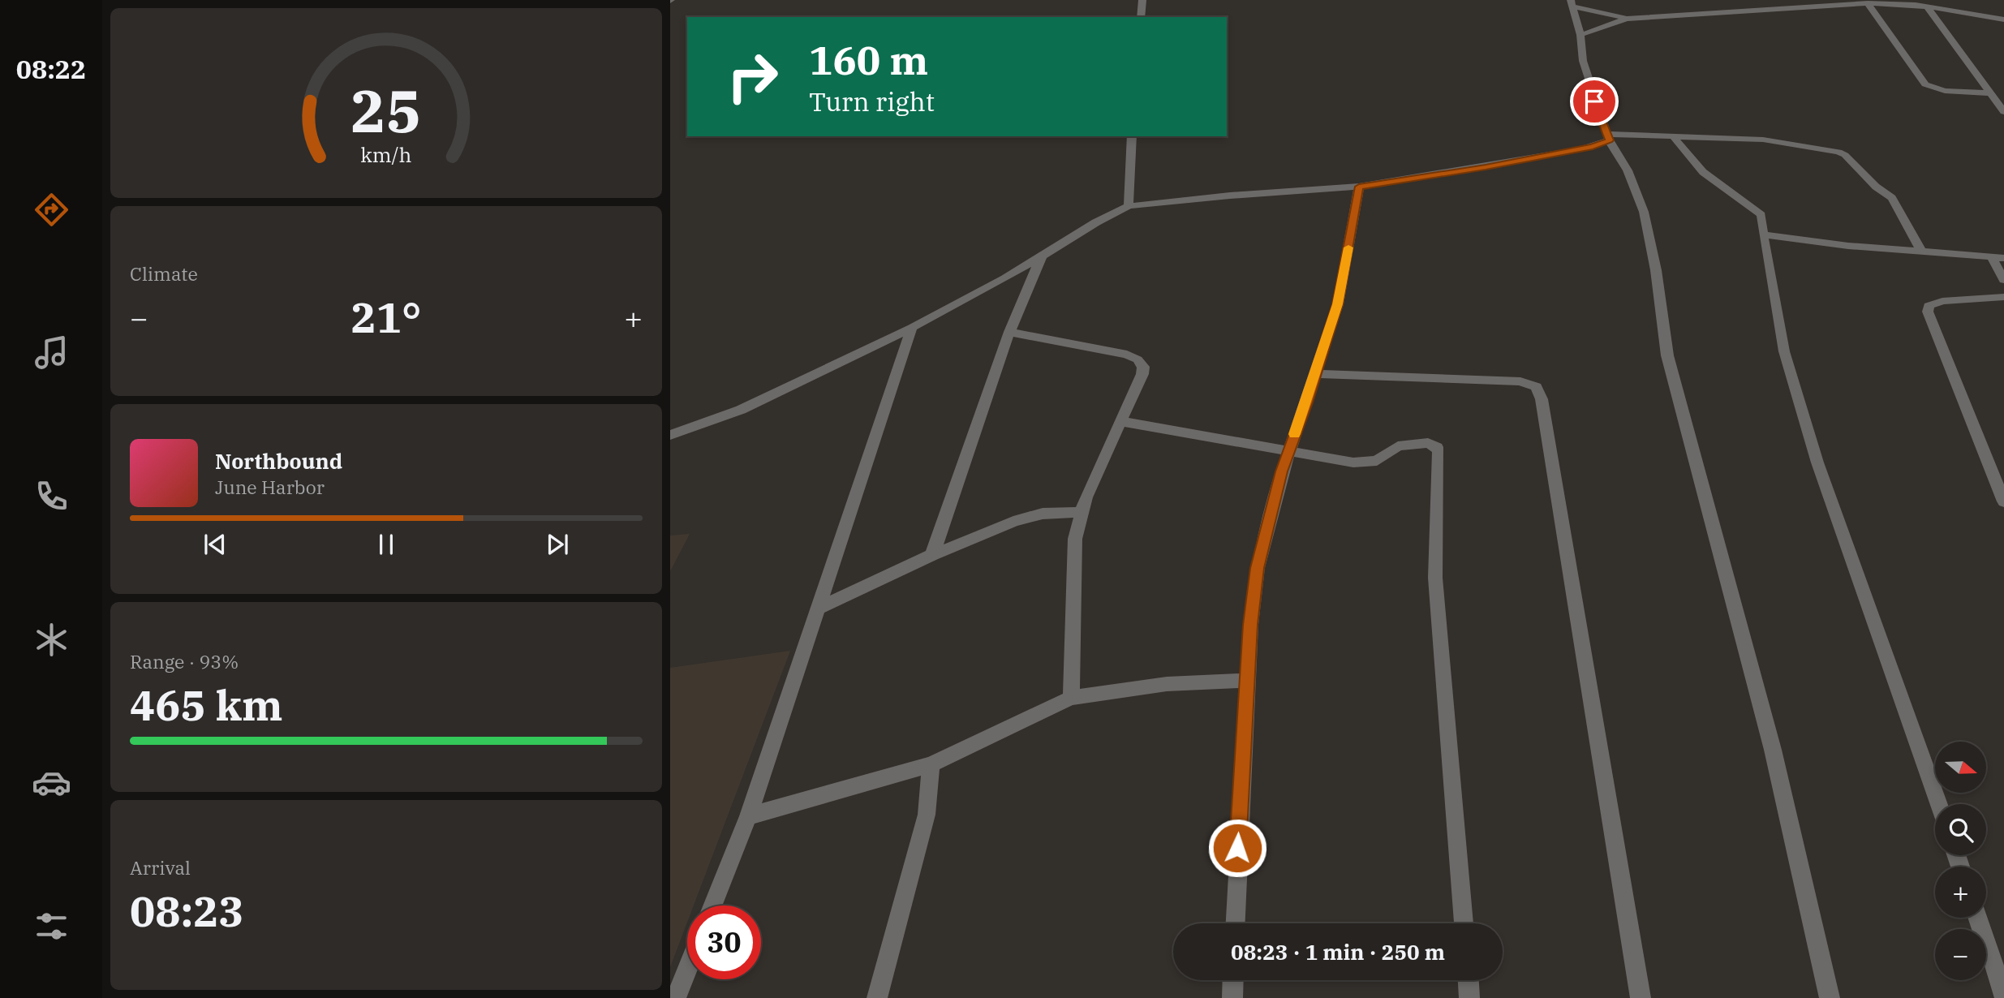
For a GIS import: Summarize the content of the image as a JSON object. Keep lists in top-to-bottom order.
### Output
{
  "north": "right",
  "page": {
    "tabs": "08:22",
    "turn": ["160 m", "Turn right"],
    "tile": [
      "Climate",
      ["Range · 93%", "465 km"],
      ["Arrival", "08:23"]
    ],
    "heat": ["−", "21°", "+"],
    "song": ["Northbound", "June Harbor"],
    "map_buttons": ["+", "−"],
    "limit": "30",
    "trip": "08:23 · 1 min · 250 m",
    "gauge": ["25", "km/h"]
  }
}
